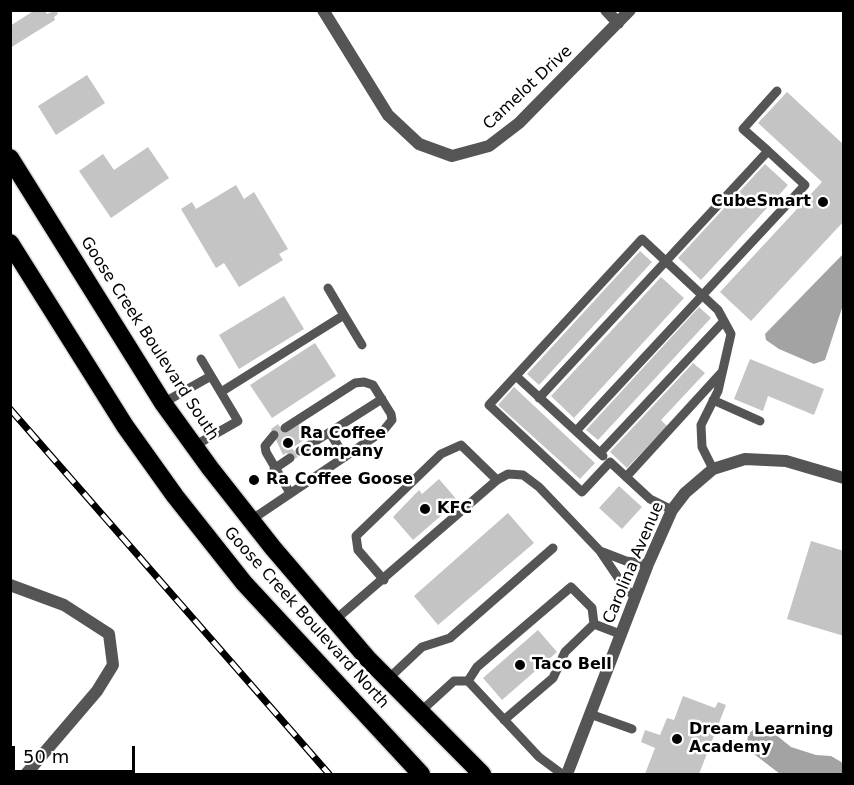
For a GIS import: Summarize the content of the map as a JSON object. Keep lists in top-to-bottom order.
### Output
{
  "streets": {
    "highway": ["Goose Creek Boulevard South", "Goose Creek Boulevard North"],
    "street": ["Camelot Drive", "Carolina Avenue"]
  },
  "places": [
    "CubeSmart",
    "Ra Coffee Company",
    "Ra Coffee Goose",
    "KFC",
    "Taco Bell",
    "Dream Learning Academy"
  ],
  "scale_bar": "50 m"
}
